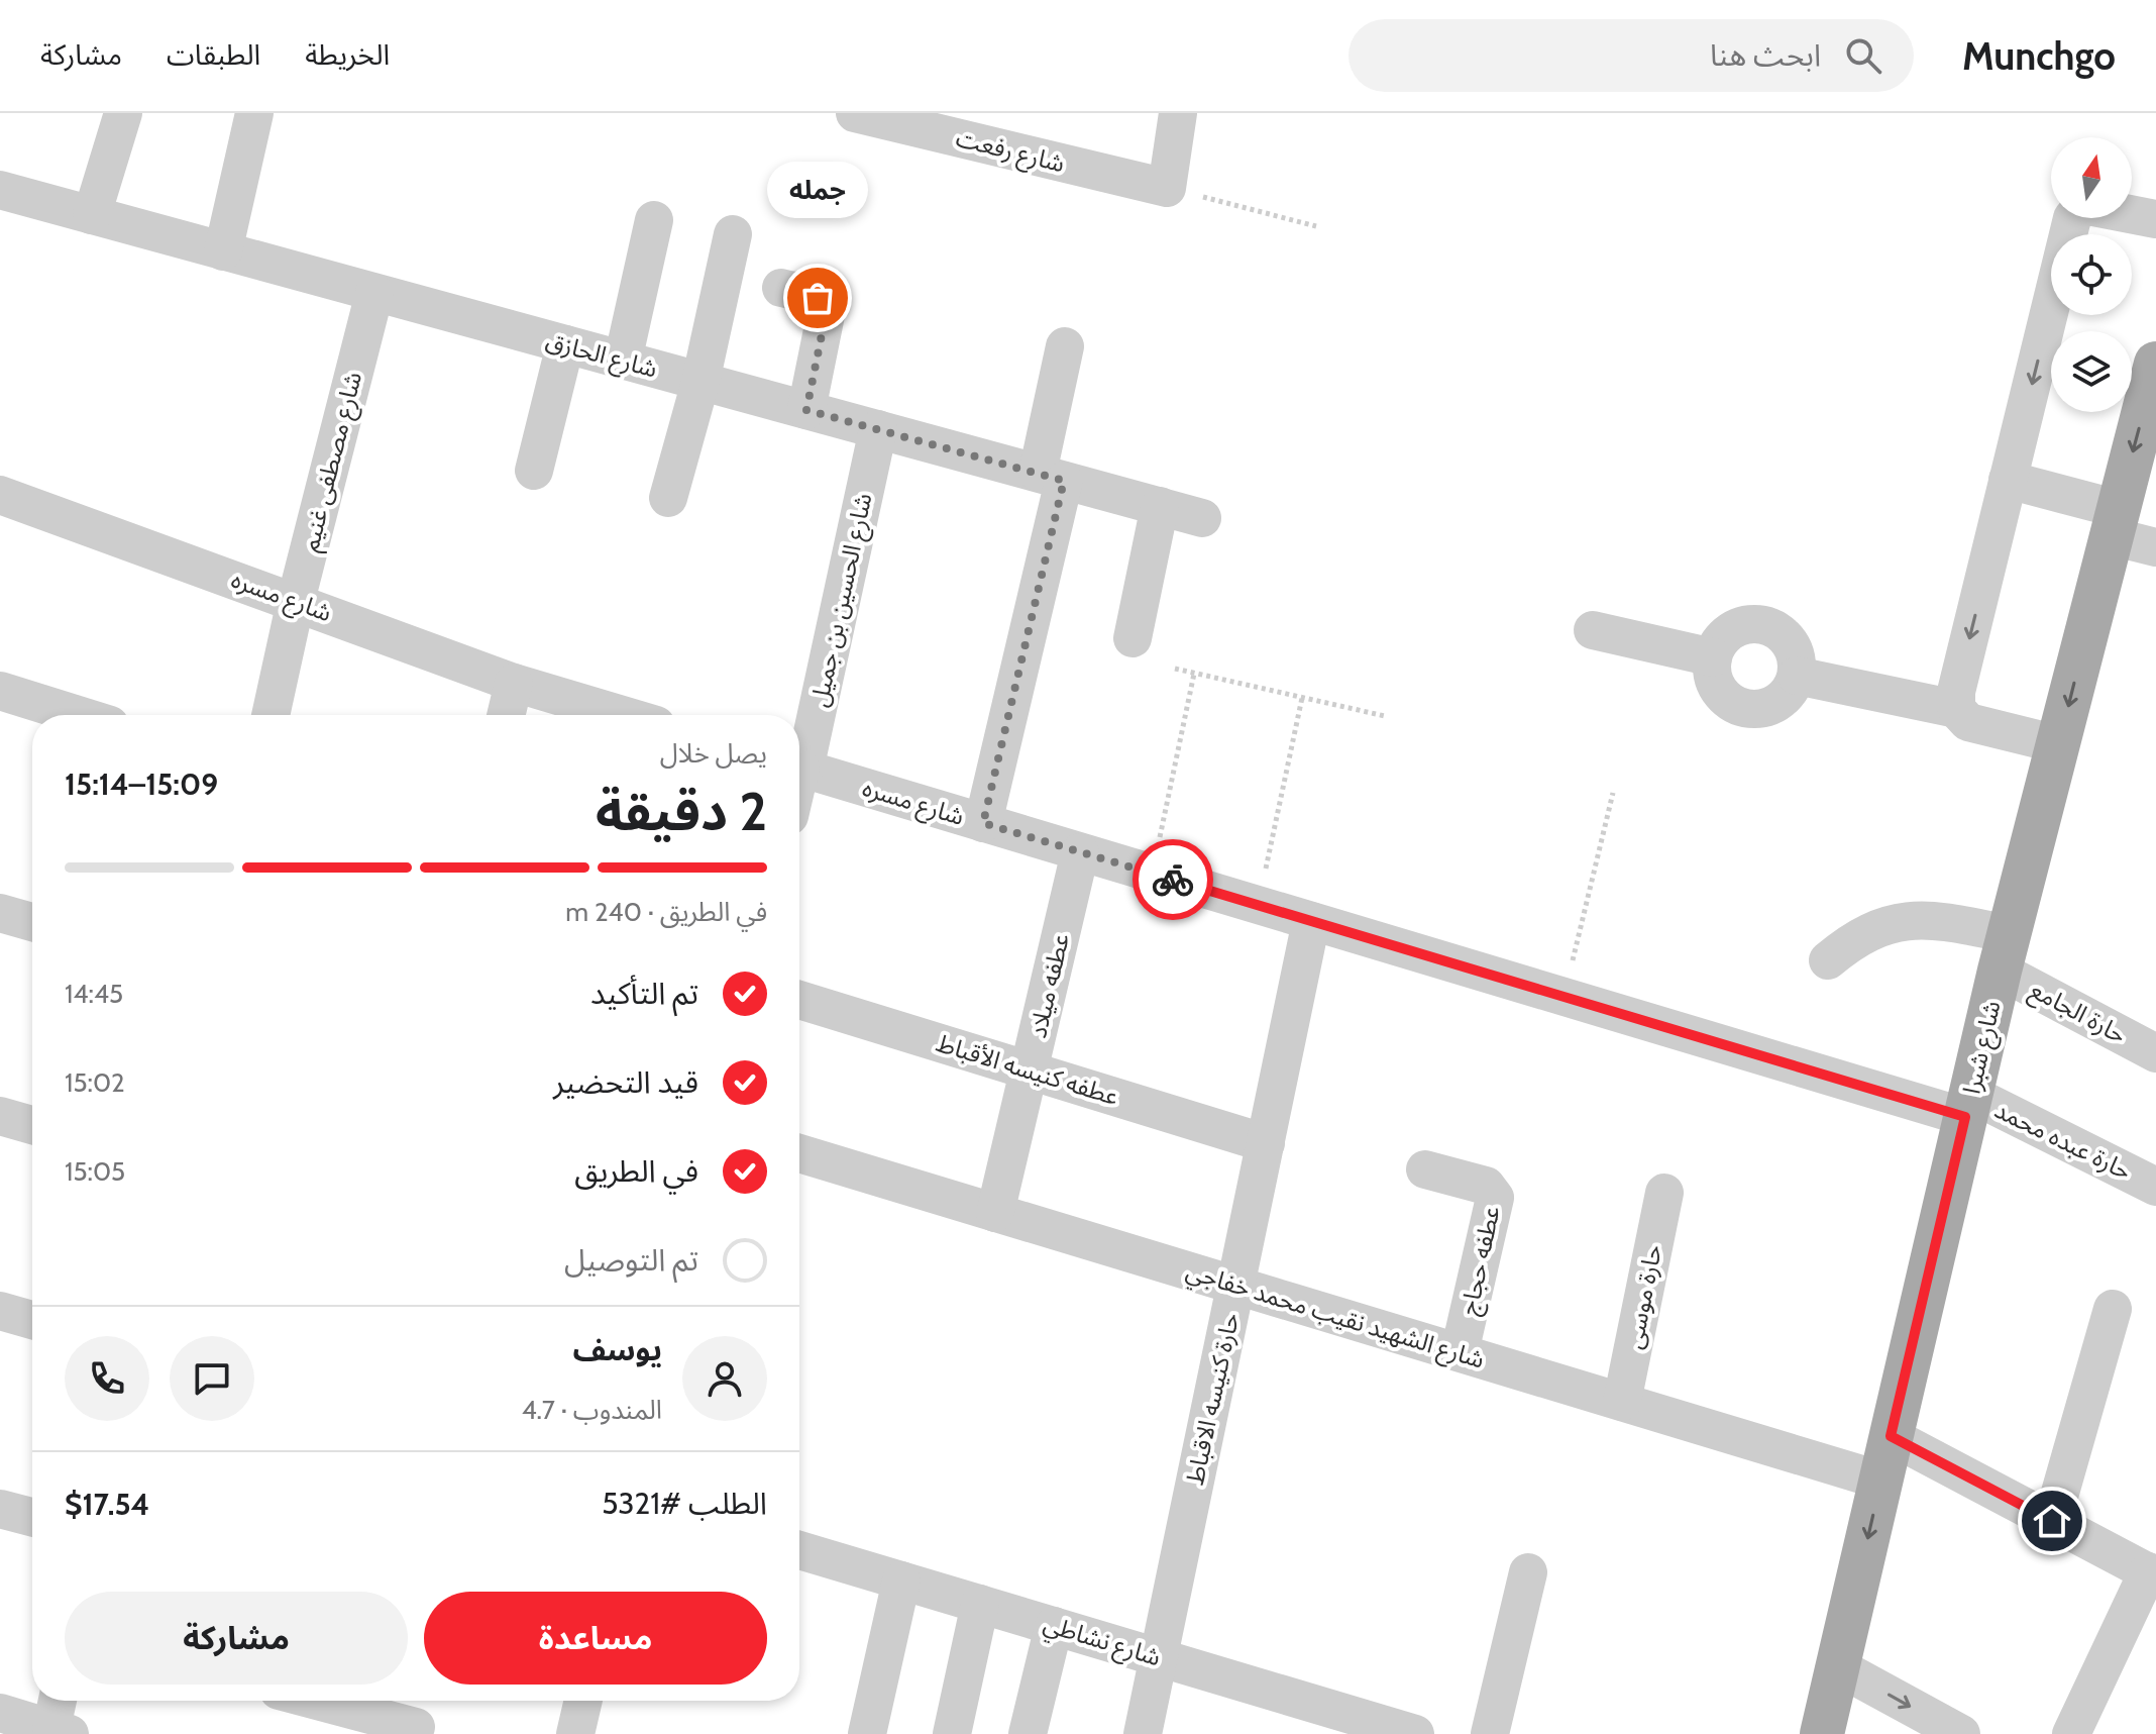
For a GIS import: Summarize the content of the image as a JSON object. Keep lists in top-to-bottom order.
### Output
{
  "streets": {
    "main road": ["شارع شبرا"],
    "street": [
      "شارع رفعت",
      "شارع الحازق",
      "شارع مصطفى غنيم",
      "شارع مسره",
      "شارع الحسين بن جميل",
      "عطفه ميلاد",
      "حارة الجامع",
      "عطفه كنيسه الأقباط",
      "حارة عبده محمد",
      "عطفه حجاج",
      "حارة موسى",
      "شارع الشهيد نقيب محمد خفاجي",
      "حارة كنيسه الاقباط",
      "شارع نشاطي"
    ]
  },
  "crossings": [
    ["شارع الحازق", "شارع مصطفى غنيم"],
    ["شارع الحازق", "شارع الحسين بن جميل"],
    ["شارع مصطفى غنيم", "شارع مسره"],
    ["شارع مسره", "عطفه ميلاد"],
    ["شارع مسره", "شارع شبرا"],
    ["شارع مسره", "حارة عبده محمد"],
    ["شارع مسره", "حارة كنيسه الاقباط"],
    ["عطفه ميلاد", "عطفه كنيسه الأقباط"],
    ["عطفه ميلاد", "شارع الشهيد نقيب محمد خفاجي"],
    ["حارة الجامع", "شارع شبرا"],
    ["شارع شبرا", "حارة عبده محمد"],
    ["شارع شبرا", "شارع الشهيد نقيب محمد خفاجي"],
    ["عطفه كنيسه الأقباط", "حارة كنيسه الاقباط"],
    ["عطفه حجاج", "شارع الشهيد نقيب محمد خفاجي"],
    ["حارة موسى", "شارع الشهيد نقيب محمد خفاجي"],
    ["شارع الشهيد نقيب محمد خفاجي", "حارة كنيسه الاقباط"],
    ["حارة كنيسه الاقباط", "شارع نشاطي"]
  ],
  "one_way": ["شارع شبرا"],
  "places": ["جمله"],
  "north": "top",
  "page": {
    "header": "Munchgo",
    "search": "ابحث هنا",
    "nav": ["الخريطة", "الطبقات", "مشاركة"],
    "bubble": "جمله",
    "heading": ["2 دقيقة", "يصل خلال", "15:09–15:14"],
    "panel": [
      "يوسف",
      "المندوب · 4.7",
      "الطلب #5321",
      "$17.54"
    ],
    "bar": "في الطريق · 240 m",
    "list": [
      ["تم التأكيد", "14:45"],
      ["قيد التحضير", "15:02"],
      ["في الطريق", "15:05"],
      "تم التوصيل"
    ],
    "buttons": ["مساعدة", "مشاركة"]
  }
}
